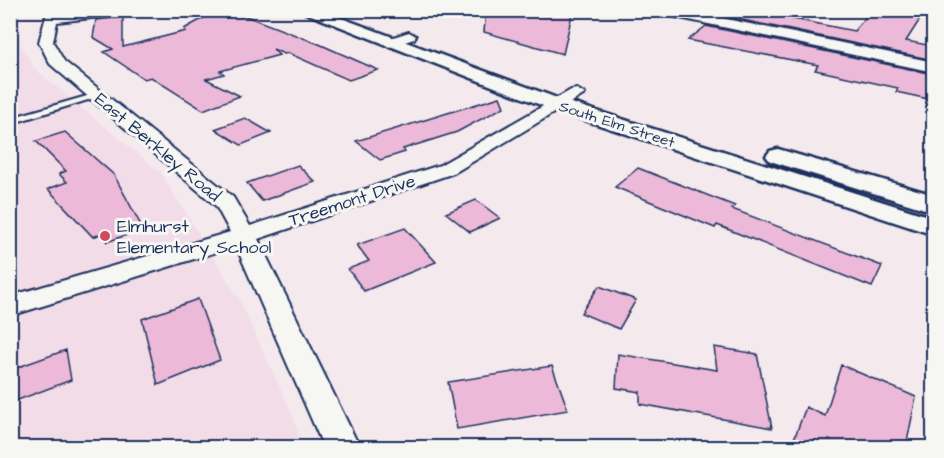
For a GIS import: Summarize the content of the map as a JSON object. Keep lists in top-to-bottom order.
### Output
{
  "streets": {
    "street": ["South Elm Street", "East Berkley Road", "Treemont Drive"]
  },
  "crossings": [
    ["South Elm Street", "Treemont Drive"],
    ["East Berkley Road", "Treemont Drive"]
  ],
  "places": ["Elmhurst Elementary School"]
}
